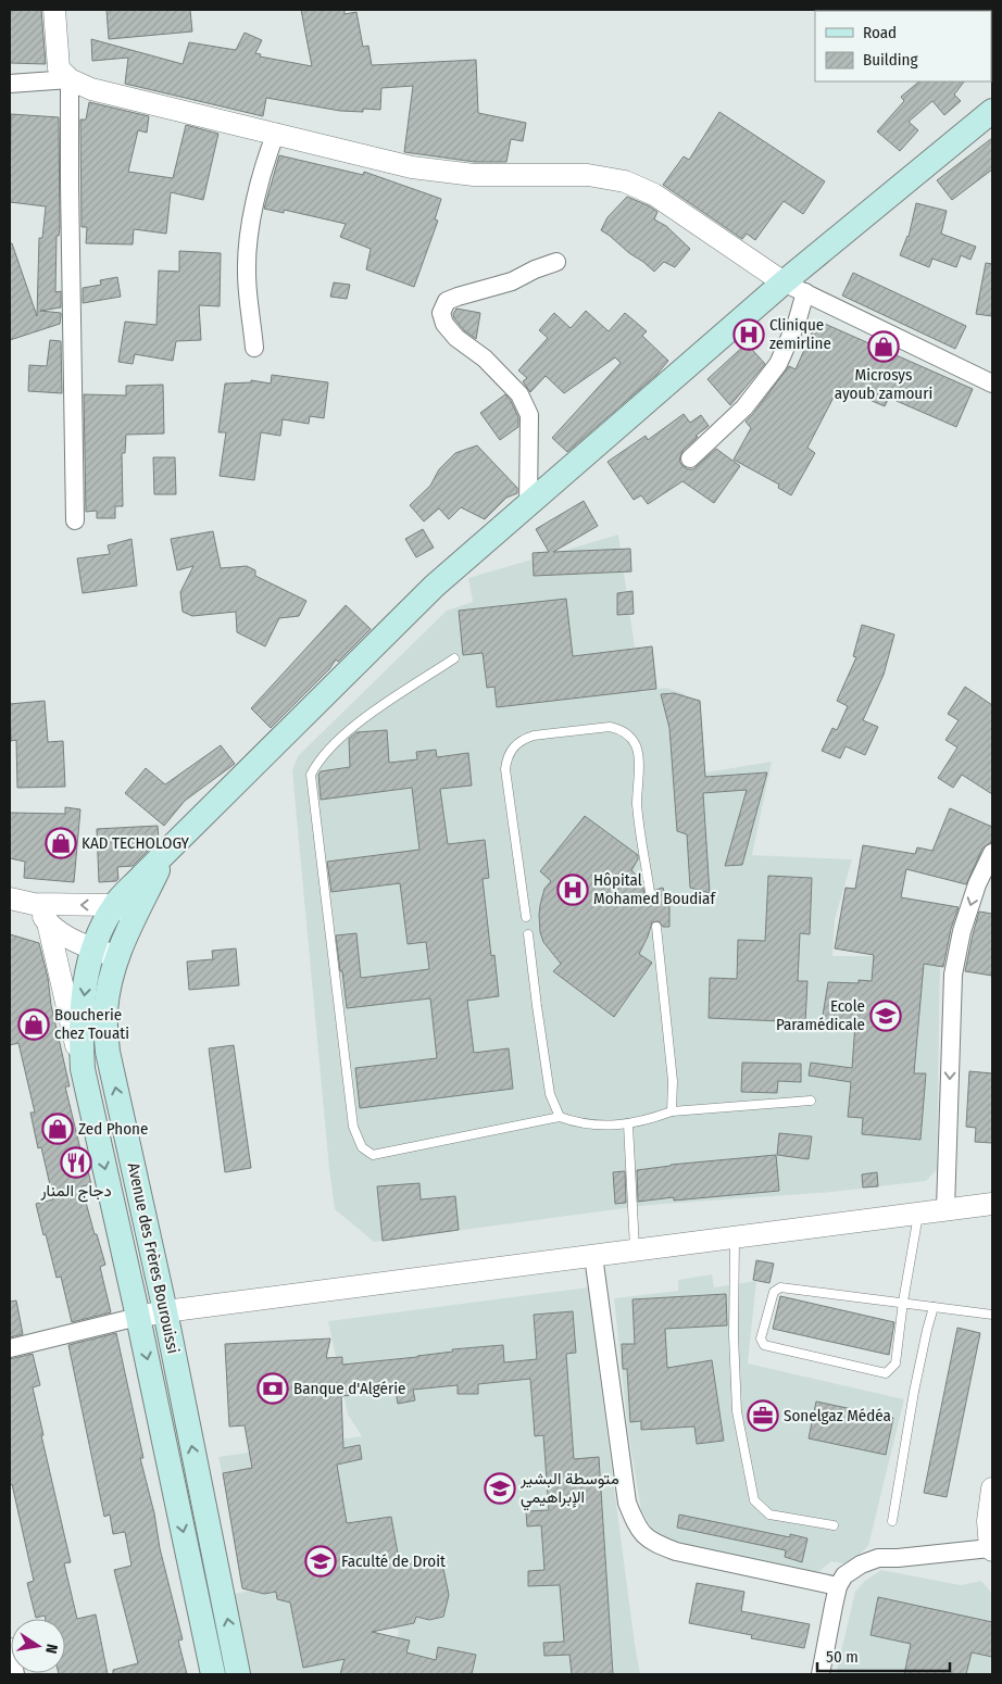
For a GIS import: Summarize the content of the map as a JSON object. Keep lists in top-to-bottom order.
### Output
{
  "streets": {
    "main road": ["Avenue des Frères Bourouissi"]
  },
  "places": {
    "hospital": ["Clinique zemirline", "Hôpital Mohamed Boudiaf"],
    "shop": [
      "Microsys ayoub zamouri",
      "KAD TECHOLOGY",
      "Boucherie chez Touati",
      "Zed Phone"
    ],
    "school or university": ["Ecole Paramédicale", "متوسطة البشير الإبراهيمي", "Faculté de Droit"],
    "restaurant": ["دجاج المنار"],
    "bank": ["Banque d'Algérie"],
    "office": ["Sonelgaz Médéa"]
  },
  "legend": ["Road", "Building"],
  "scale_bar": "50 m",
  "north": "right"
}
